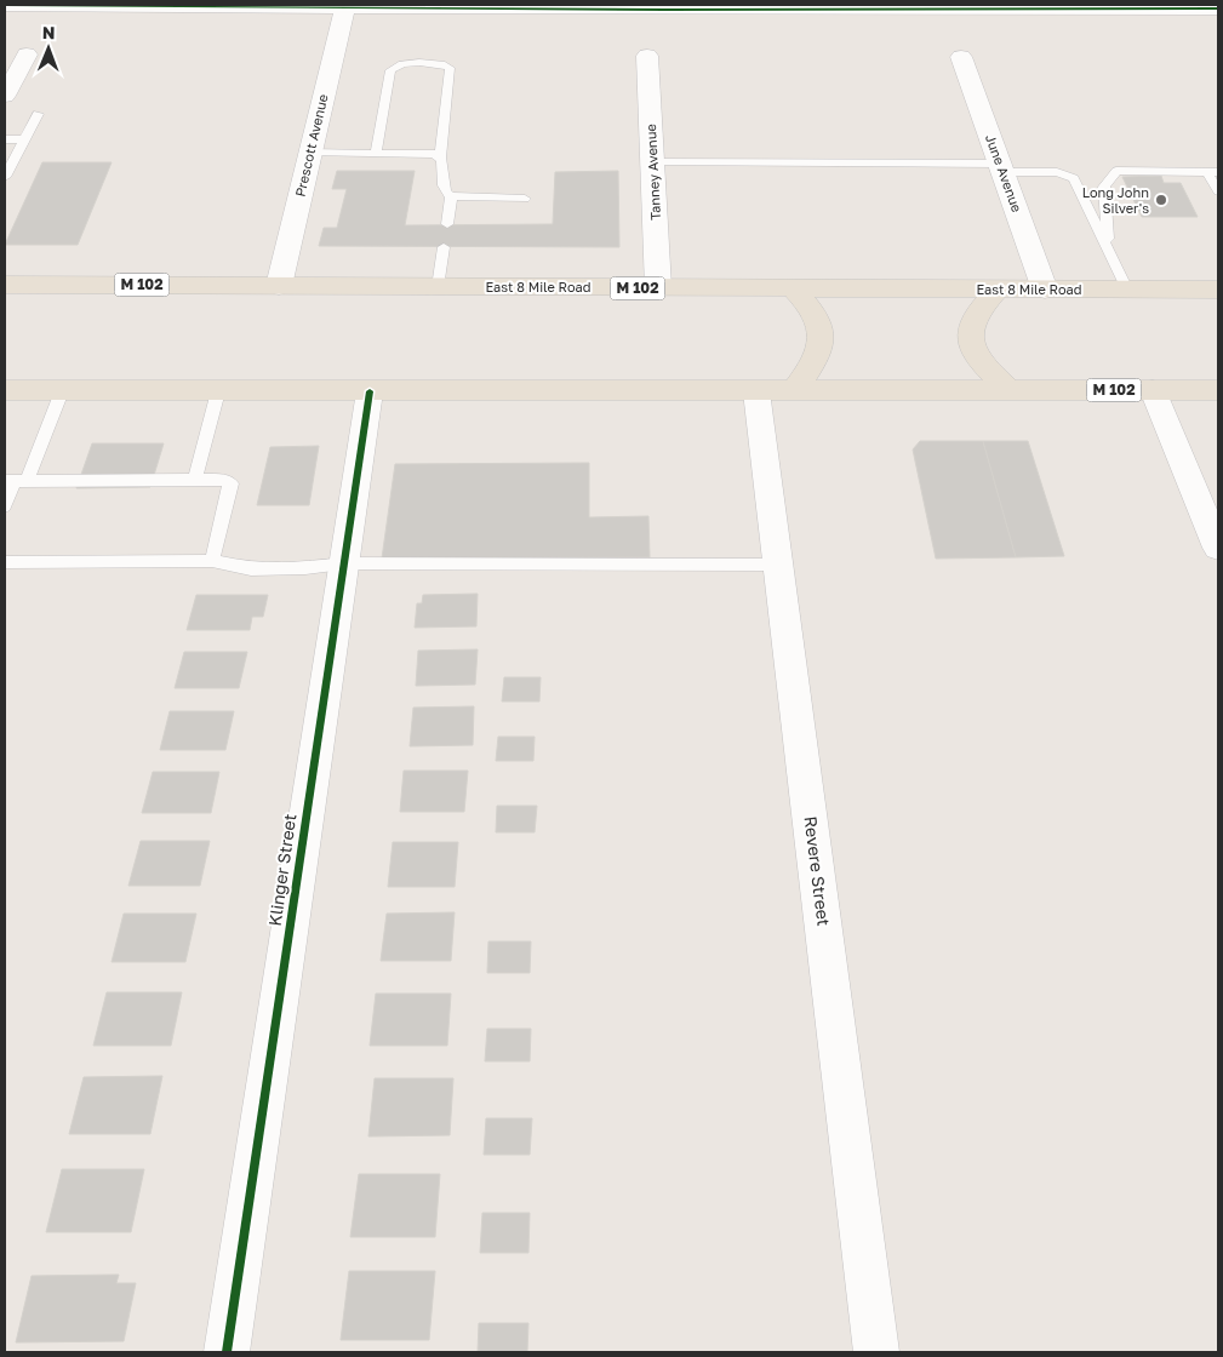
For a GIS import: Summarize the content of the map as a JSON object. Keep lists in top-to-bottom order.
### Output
{
  "streets": {
    "highway": ["M 102", "East 8 Mile Road"],
    "street": [
      "Prescott Avenue",
      "Tanney Avenue",
      "June Avenue",
      "Klinger Street",
      "Revere Street"
    ]
  },
  "crossings": [
    ["Prescott Avenue", "East 8 Mile Road"],
    ["Tanney Avenue", "East 8 Mile Road"],
    ["June Avenue", "East 8 Mile Road"],
    ["M 102", "Klinger Street"],
    ["M 102", "Revere Street"]
  ],
  "places": ["Long John Silver's"],
  "north": "top"
}
